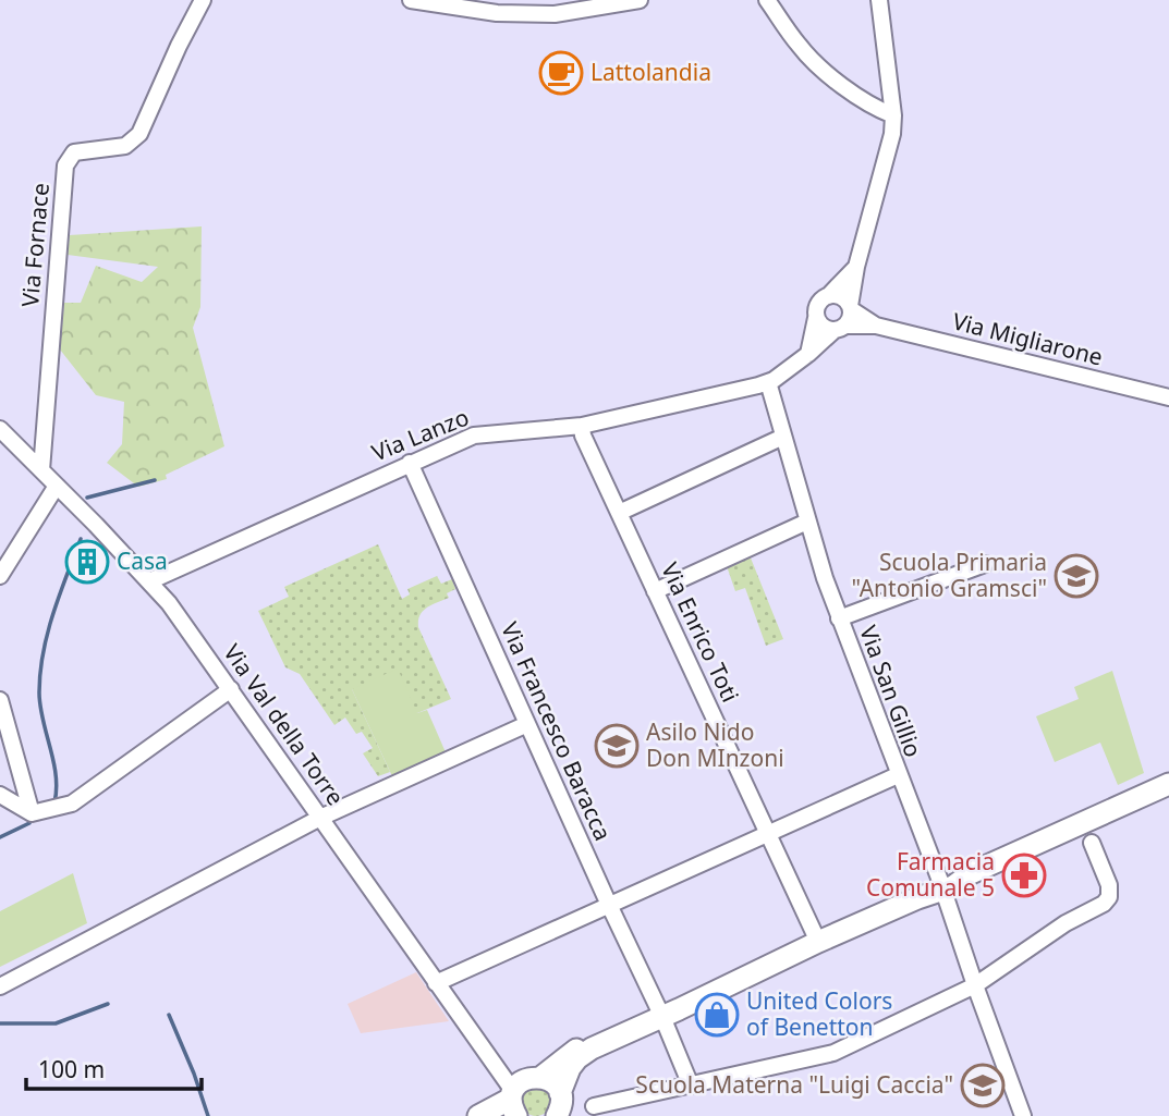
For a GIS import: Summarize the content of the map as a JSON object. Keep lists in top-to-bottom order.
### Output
{
  "streets": {
    "street": [
      "Via Fornace",
      "Via Migliarone",
      "Via Lanzo",
      "Via Enrico Toti",
      "Via San Gillio",
      "Via Val della Torre",
      "Via Francesco Baracca"
    ]
  },
  "crossings": [
    ["Via Fornace", "Via Val della Torre"],
    ["Via Lanzo", "Via Enrico Toti"],
    ["Via Lanzo", "Via San Gillio"],
    ["Via Lanzo", "Via Val della Torre"],
    ["Via Lanzo", "Via Francesco Baracca"]
  ],
  "places": {
    "cafe": ["Lattolandia"],
    "building": ["Casa"],
    "school or university": ["Scuola Primaria \"Antonio Gramsci\"", "Asilo Nido Don MInzoni", "Scuola Materna \"Luigi Caccia\""],
    "pharmacy": ["Farmacia Comunale 5"],
    "shop": ["United Colors of Benetton"]
  },
  "scale_bar": "100 m"
}
